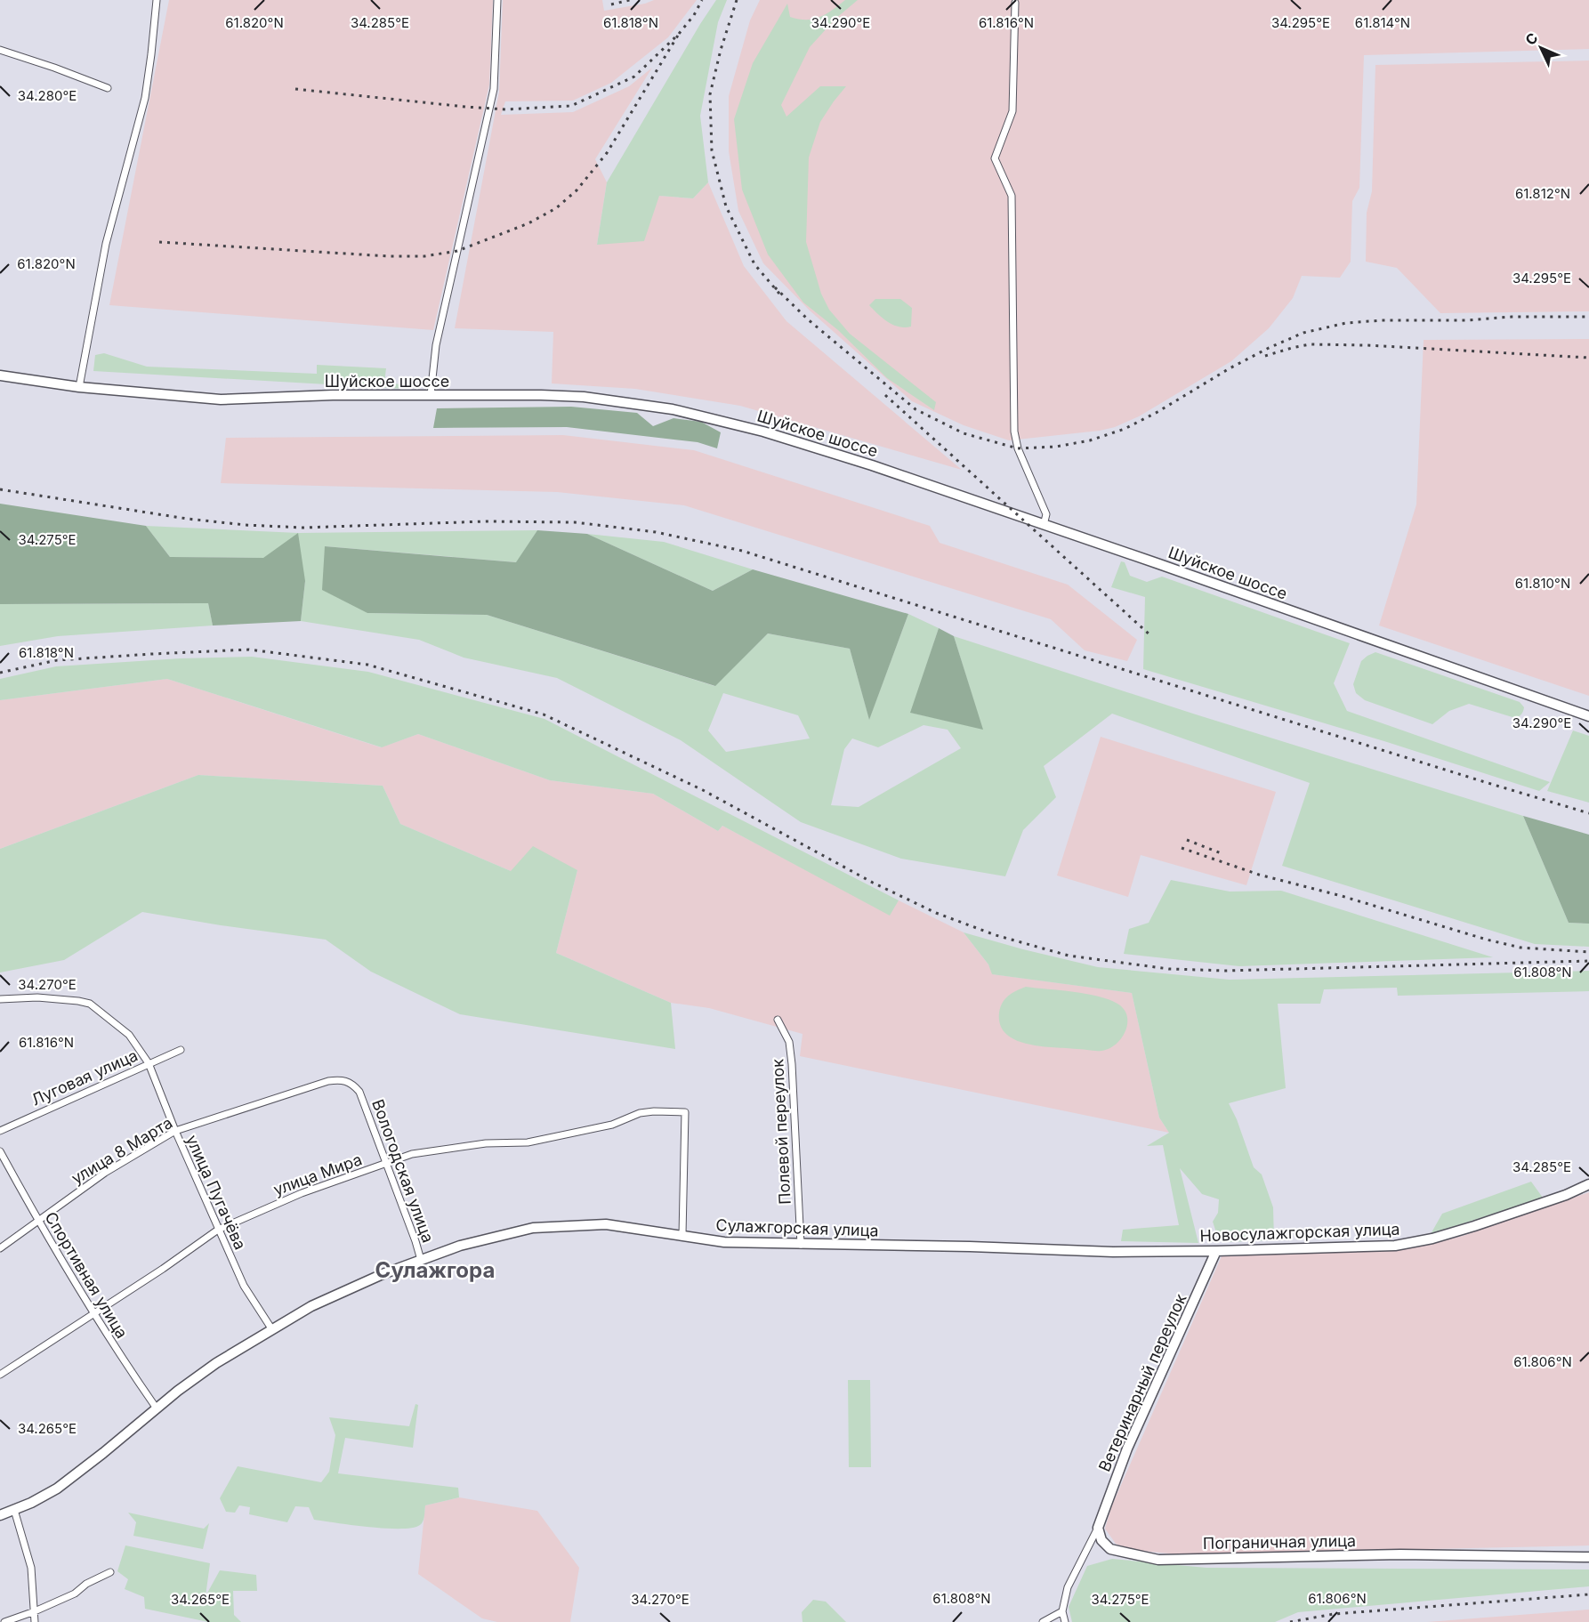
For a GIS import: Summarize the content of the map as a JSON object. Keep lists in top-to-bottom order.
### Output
{
  "streets": {
    "main road": [
      "Шуйское шоссе",
      "Сулажгорская улица",
      "Новосулажгорская улица",
      "Ветеринарный переулок",
      "Пограничная улица"
    ],
    "street": [
      "Луговая улица",
      "Полевой переулок",
      "улица 8 Марта",
      "Вологодская улица",
      "улица Мира",
      "улица Пугачёва",
      "Спортивная улица"
    ]
  },
  "crossings": [
    ["Луговая улица", "улица Пугачёва"],
    ["Полевой переулок", "Сулажгорская улица"],
    ["улица 8 Марта", "Вологодская улица"],
    ["улица 8 Марта", "улица Пугачёва"],
    ["улица 8 Марта", "Спортивная улица"],
    ["Вологодская улица", "улица Мира"],
    ["Вологодская улица", "Сулажгорская улица"],
    ["улица Мира", "улица Пугачёва"],
    ["улица Мира", "Сулажгорская улица"],
    ["улица Мира", "Спортивная улица"],
    ["улица Пугачёва", "Сулажгорская улица"],
    ["Сулажгорская улица", "Новосулажгорская улица"],
    ["Сулажгорская улица", "Спортивная улица"],
    ["Новосулажгорская улица", "Ветеринарный переулок"],
    ["Ветеринарный переулок", "Пограничная улица"]
  ],
  "districts": ["Сулажгора"],
  "north": "top left",
  "coordinates": [
    "34.285°E",
    "34.290°E",
    "34.295°E",
    "61.820°N",
    "61.818°N",
    "61.816°N",
    "61.814°N",
    "34.280°E",
    "61.812°N",
    "34.275°E",
    "61.810°N",
    "61.808°N",
    "34.270°E",
    "61.806°N",
    "34.265°E"
  ]
}
